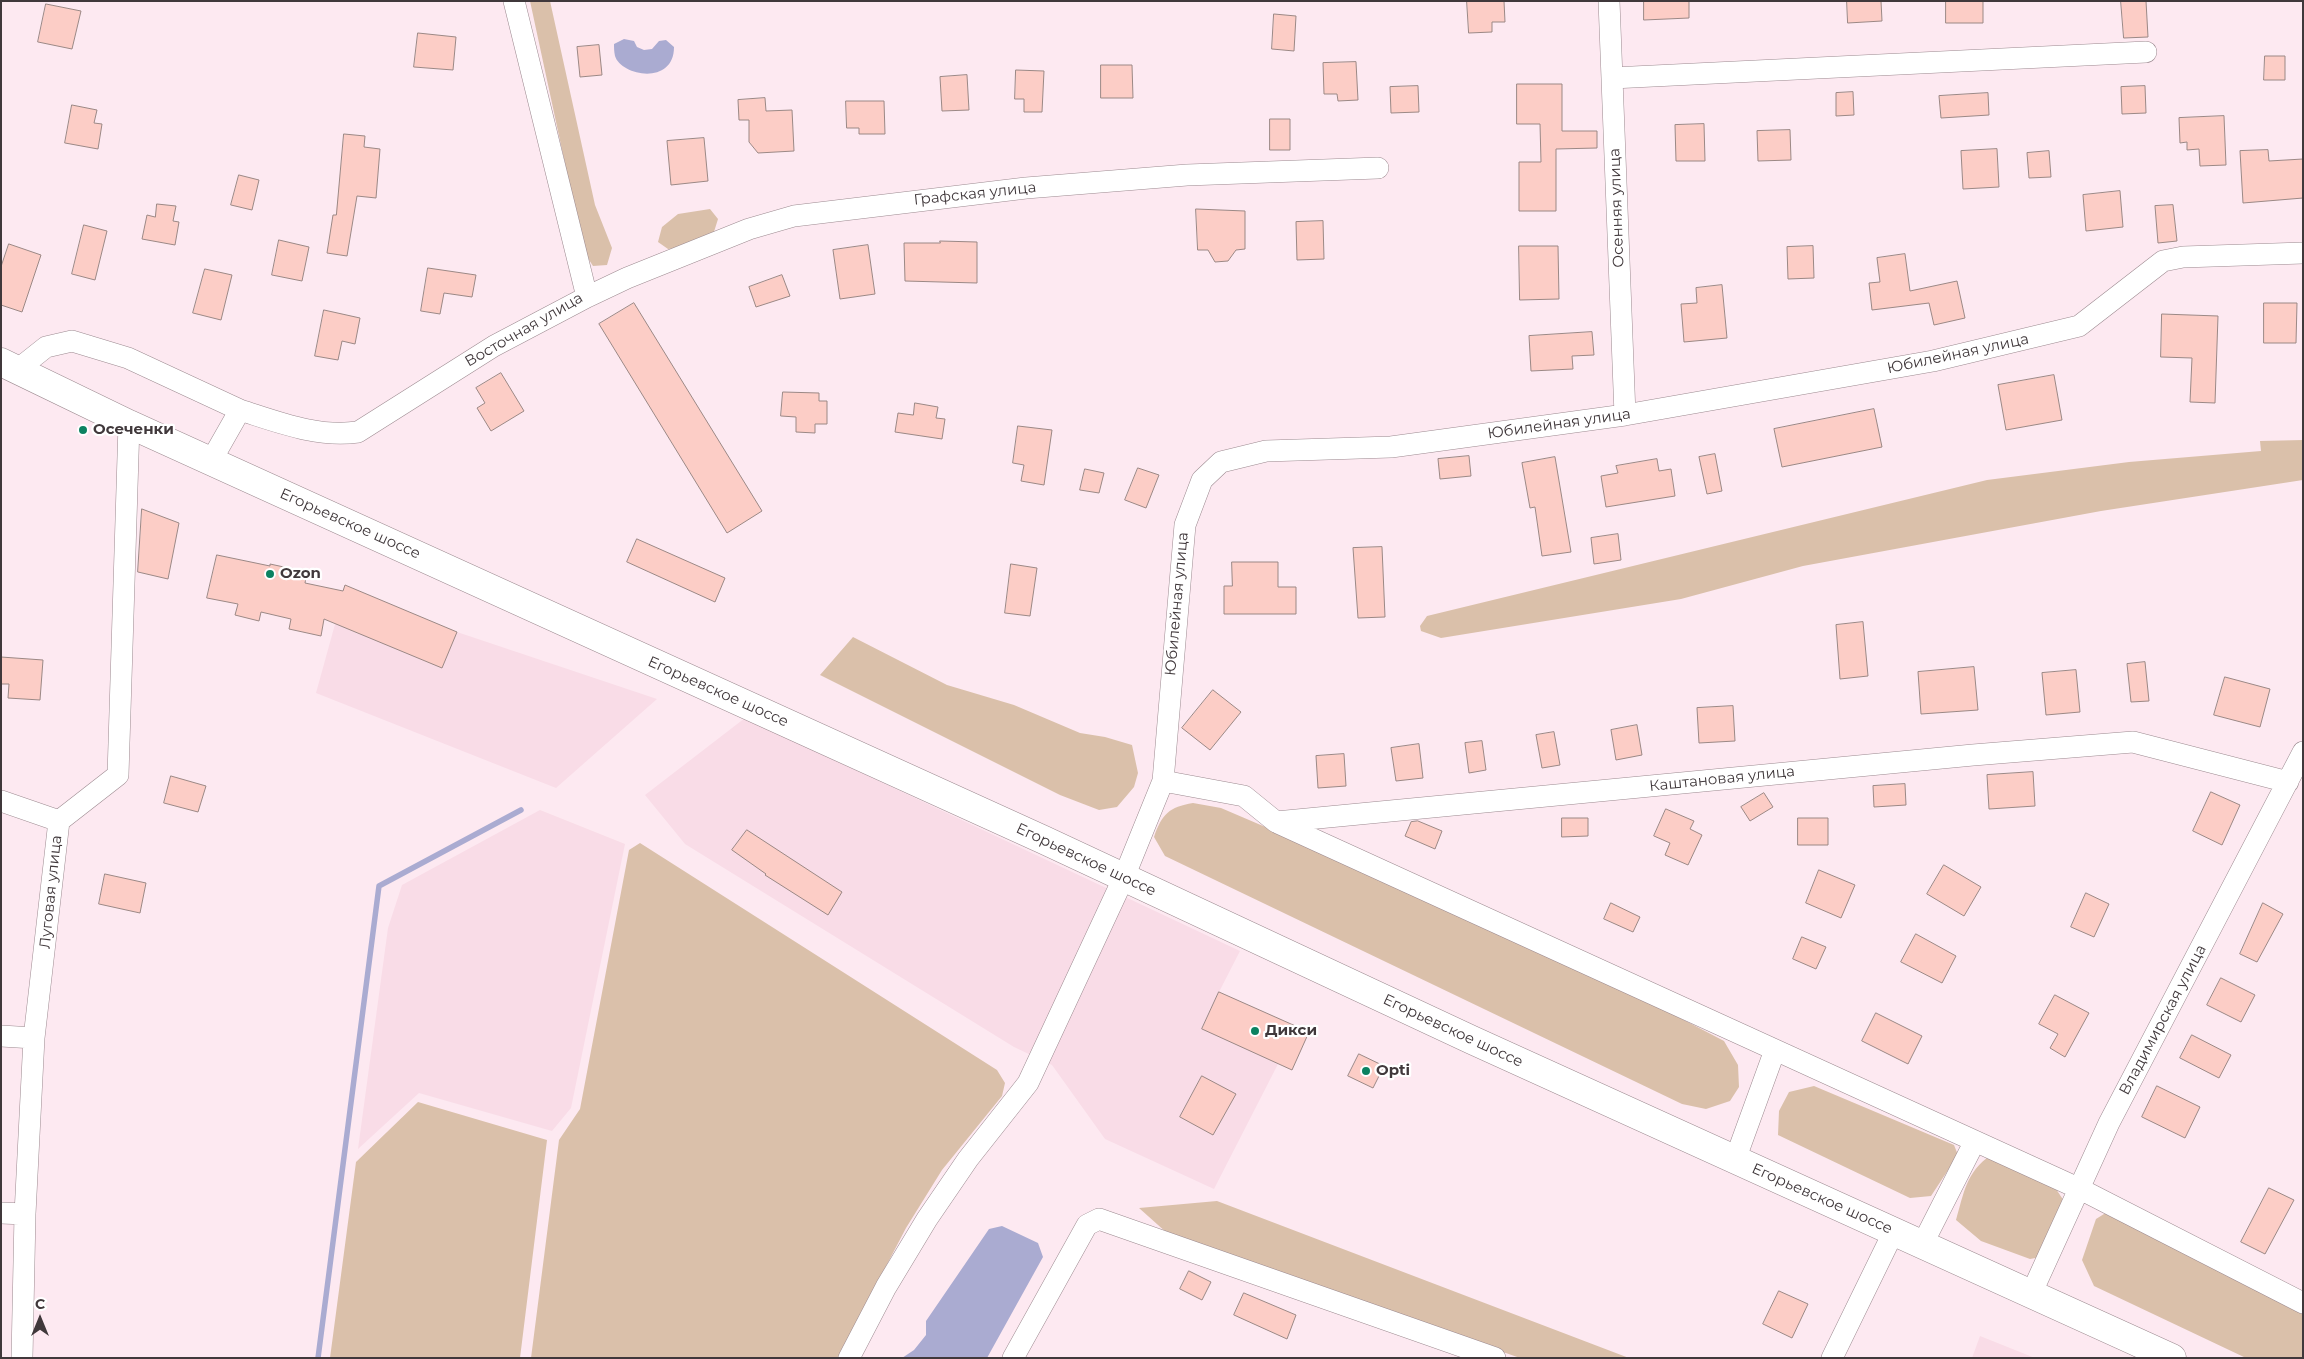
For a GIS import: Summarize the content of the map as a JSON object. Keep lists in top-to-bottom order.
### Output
{
  "streets": {
    "main road": ["Егорьевское шоссе"],
    "street": [
      "Графская улица",
      "Осенняя улица",
      "Восточная улица",
      "Юбилейная улица",
      "Каштановая улица",
      "Луговая улица",
      "Владимирская улица"
    ]
  },
  "crossings": [
    ["Графская улица", "Восточная улица"],
    ["Осенняя улица", "Юбилейная улица"],
    ["Восточная улица", "Егорьевское шоссе"],
    ["Юбилейная улица", "Егорьевское шоссе"],
    ["Егорьевское шоссе", "Луговая улица"],
    ["Егорьевское шоссе", "Владимирская улица"],
    ["Каштановая улица", "Владимирская улица"]
  ],
  "places": [
    "Осеченки",
    "Ozon",
    "Дикси",
    "Opti"
  ],
  "north": "top"
}
